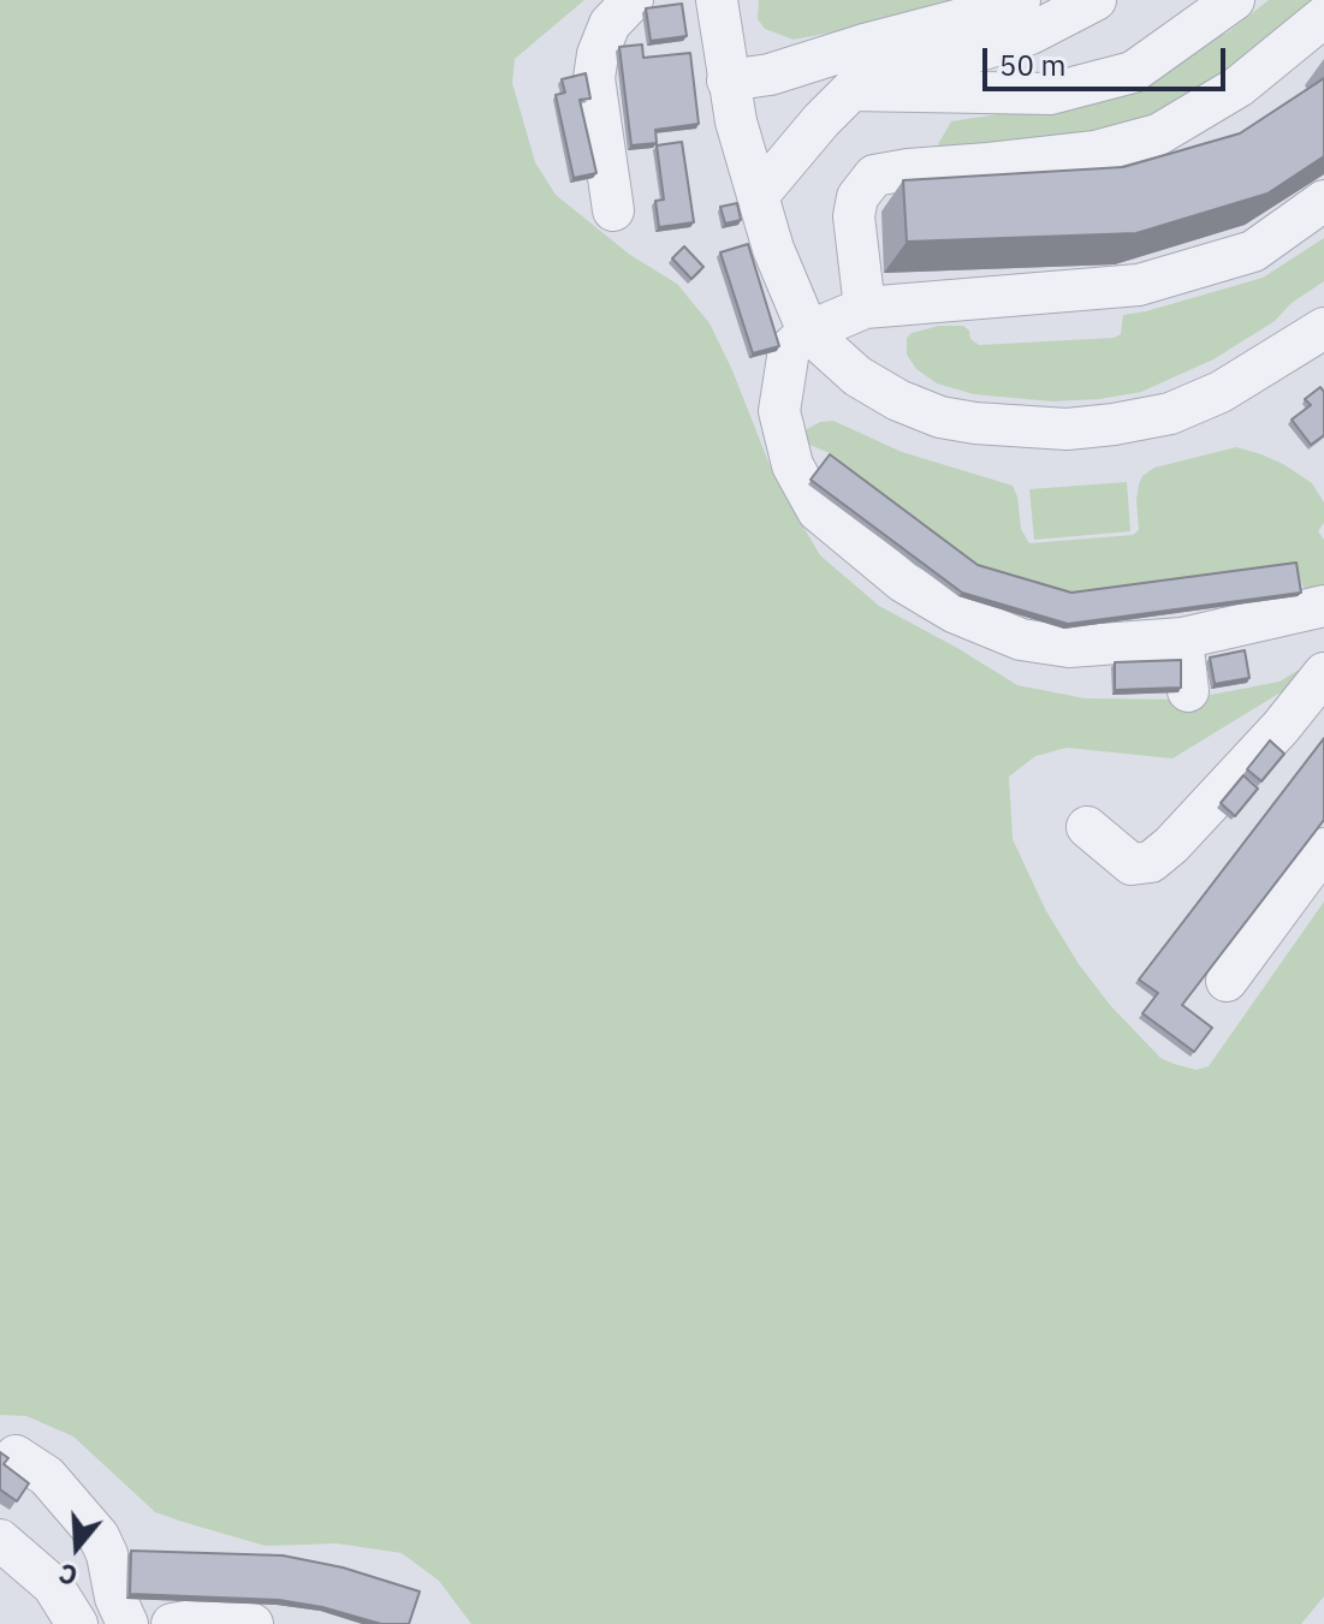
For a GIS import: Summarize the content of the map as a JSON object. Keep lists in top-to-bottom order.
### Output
{
  "scale_bar": "50 m",
  "north": "bottom"
}
